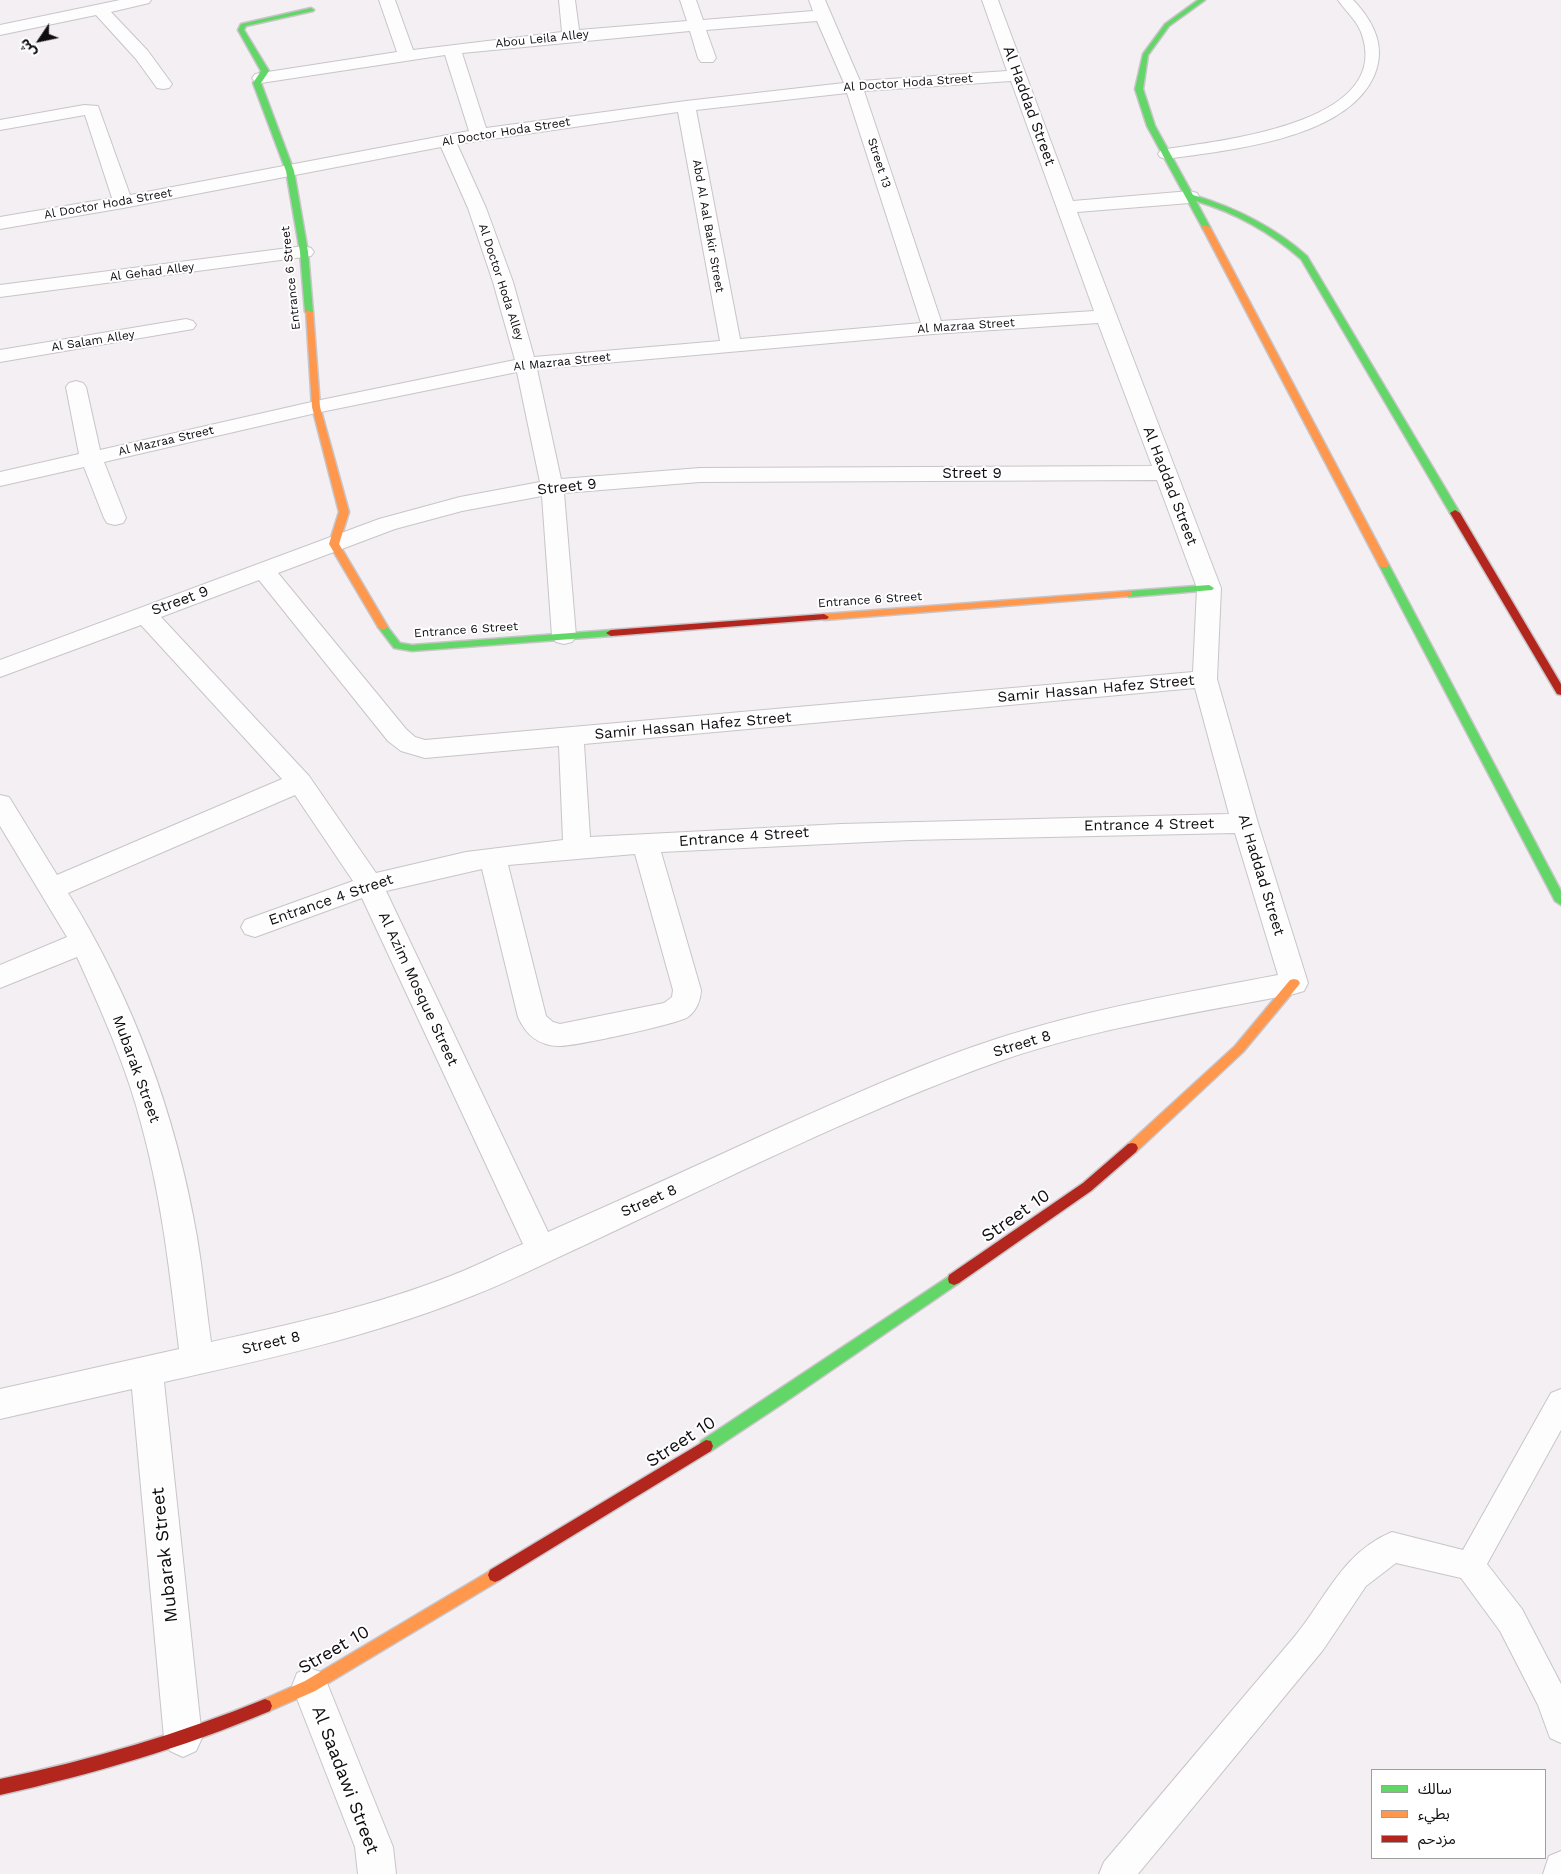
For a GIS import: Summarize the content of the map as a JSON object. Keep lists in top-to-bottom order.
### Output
{
  "streets": {
    "street": [
      "Abou Leila Alley",
      "Al Doctor Hoda Street",
      "Al Haddad Street",
      "Street 13",
      "Abd Al Aal Bakir Street",
      "Al Gehad Alley",
      "Entrance 6 Street",
      "Al Doctor Hoda Alley",
      "Al Mazraa Street",
      "Al Salam Alley",
      "Street 9",
      "Samir Hassan Hafez Street",
      "Entrance 4 Street",
      "Al Azim Mosque Street",
      "Street 8",
      "Mubarak Street",
      "Street 10",
      "Al Saadawi Street"
    ]
  },
  "crossings": [
    ["Abou Leila Alley", "Street 13"],
    ["Abou Leila Alley", "Entrance 6 Street"],
    ["Al Doctor Hoda Street", "Al Haddad Street"],
    ["Al Doctor Hoda Street", "Street 13"],
    ["Al Doctor Hoda Street", "Abd Al Aal Bakir Street"],
    ["Al Doctor Hoda Street", "Entrance 6 Street"],
    ["Al Doctor Hoda Street", "Al Doctor Hoda Alley"],
    ["Al Haddad Street", "Entrance 6 Street"],
    ["Al Haddad Street", "Al Mazraa Street"],
    ["Al Haddad Street", "Street 9"],
    ["Al Haddad Street", "Samir Hassan Hafez Street"],
    ["Al Haddad Street", "Entrance 4 Street"],
    ["Al Haddad Street", "Street 8"],
    ["Al Haddad Street", "Street 10"],
    ["Street 13", "Al Mazraa Street"],
    ["Abd Al Aal Bakir Street", "Al Mazraa Street"],
    ["Al Gehad Alley", "Entrance 6 Street"],
    ["Entrance 6 Street", "Al Doctor Hoda Alley"],
    ["Entrance 6 Street", "Al Mazraa Street"],
    ["Entrance 6 Street", "Street 9"],
    ["Al Doctor Hoda Alley", "Al Mazraa Street"],
    ["Al Doctor Hoda Alley", "Street 9"],
    ["Street 9", "Samir Hassan Hafez Street"],
    ["Street 9", "Al Azim Mosque Street"],
    ["Entrance 4 Street", "Al Azim Mosque Street"],
    ["Al Azim Mosque Street", "Street 8"],
    ["Street 8", "Mubarak Street"],
    ["Street 8", "Street 10"],
    ["Mubarak Street", "Street 10"],
    ["Street 10", "Al Saadawi Street"]
  ],
  "legend": ["سالك", "بطيء", "مزدحم"],
  "north": "bottom left"
}
